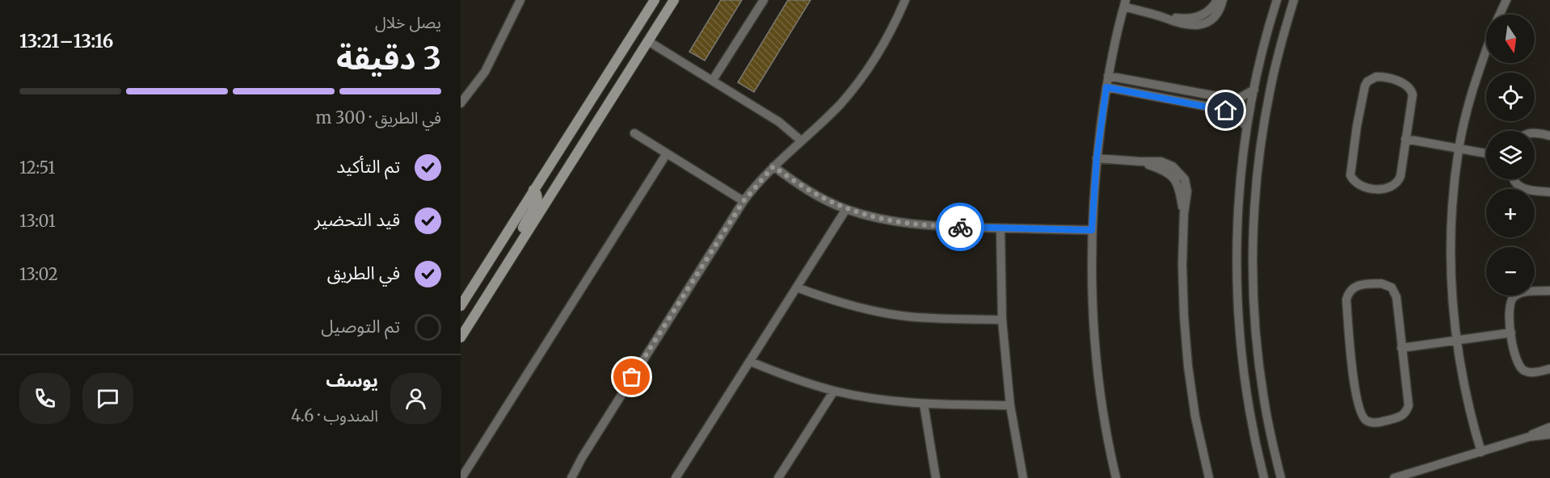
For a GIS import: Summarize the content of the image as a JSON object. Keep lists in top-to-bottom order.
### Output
{
  "north": "bottom",
  "page": {
    "heading": ["3 دقيقة", "يصل خلال", "13:16–13:21"],
    "panel": ["يوسف", "المندوب · 4.6"],
    "map_buttons": ["+", "−"],
    "bar": "في الطريق · 300 m",
    "list": [
      ["تم التأكيد", "12:51"],
      ["قيد التحضير", "13:01"],
      ["في الطريق", "13:02"],
      "تم التوصيل"
    ]
  }
}
